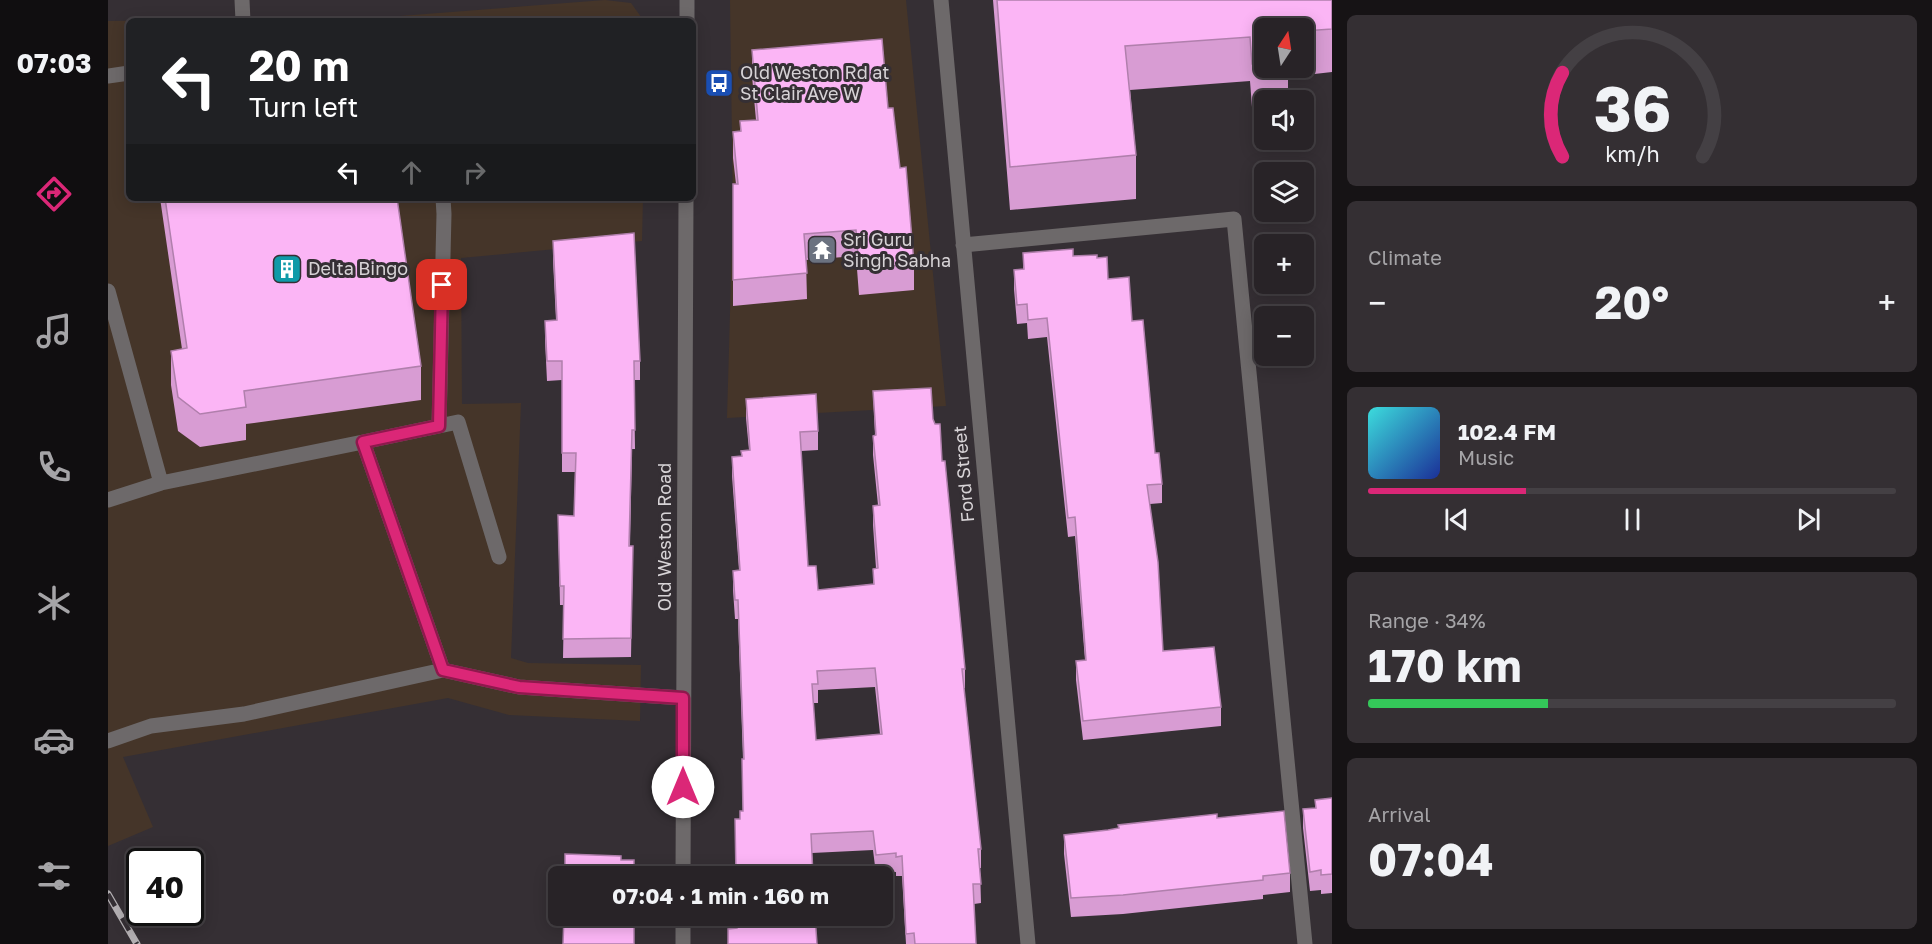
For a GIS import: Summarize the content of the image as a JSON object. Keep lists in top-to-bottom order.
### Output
{
  "streets": {
    "street": ["Ford Street", "Old Weston Road"]
  },
  "places": {
    "bus stop": ["Old Weston Rd at St Clair Ave W"],
    "temple": ["Sri Guru Singh Sabha"],
    "building": ["Delta Bingo"]
  },
  "north": "top",
  "page": {
    "tabs": "07:03",
    "map_buttons": ["+", "−"],
    "turn": ["20 m", "Turn left"],
    "tile": [
      "Climate",
      ["Range · 34%", "170 km"],
      ["Arrival", "07:04"]
    ],
    "heat": ["−", "20°", "+"],
    "song": ["102.4 FM", "Music"],
    "limit": "40",
    "trip": "07:04 · 1 min · 160 m",
    "gauge": ["36", "km/h"]
  }
}
